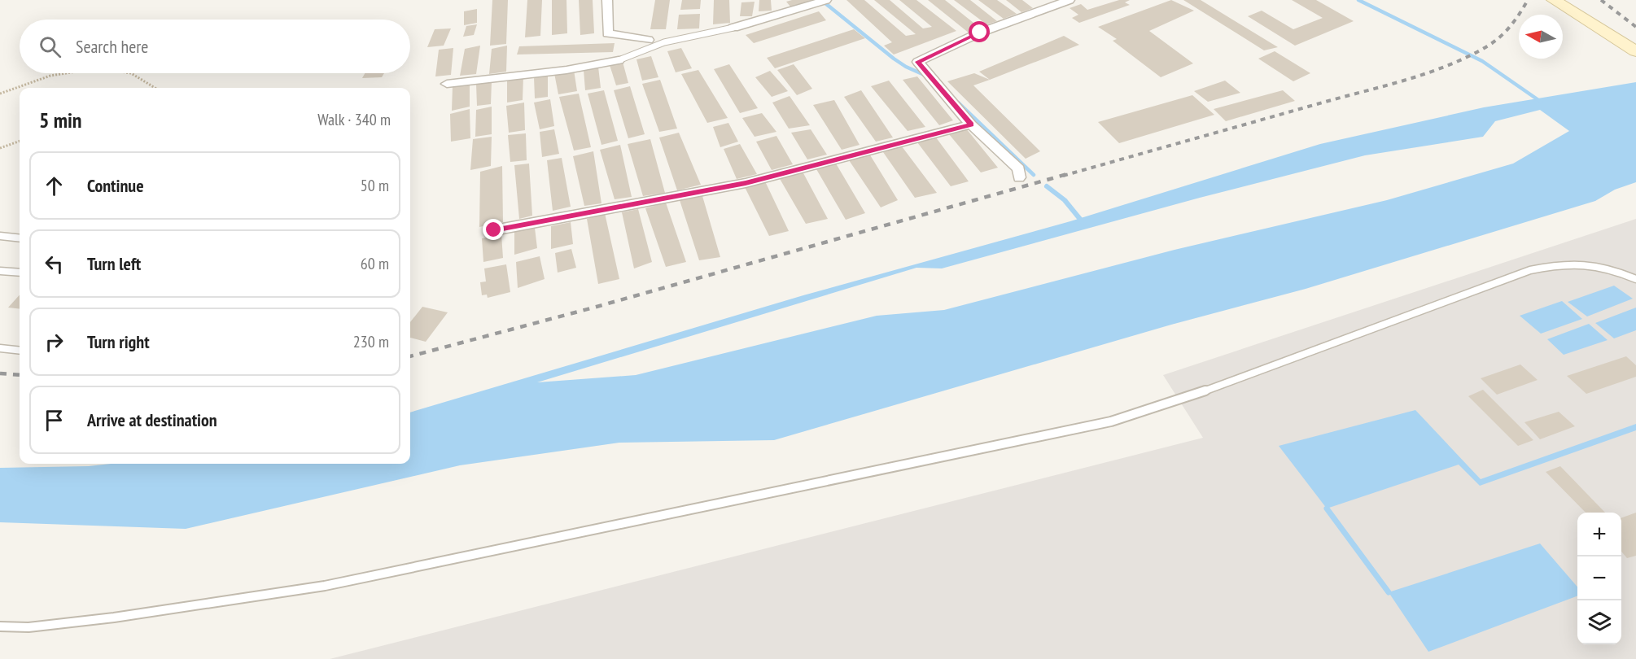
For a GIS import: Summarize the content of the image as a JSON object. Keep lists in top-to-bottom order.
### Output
{
  "north": "left",
  "page": {
    "search": "Search here",
    "heading": ["5 min", "Walk · 340 m"],
    "list": [
      ["Continue", "50 m"],
      ["Turn left", "60 m"],
      ["Turn right", "230 m"],
      "Arrive at destination"
    ],
    "map_buttons": ["+", "−"]
  }
}
